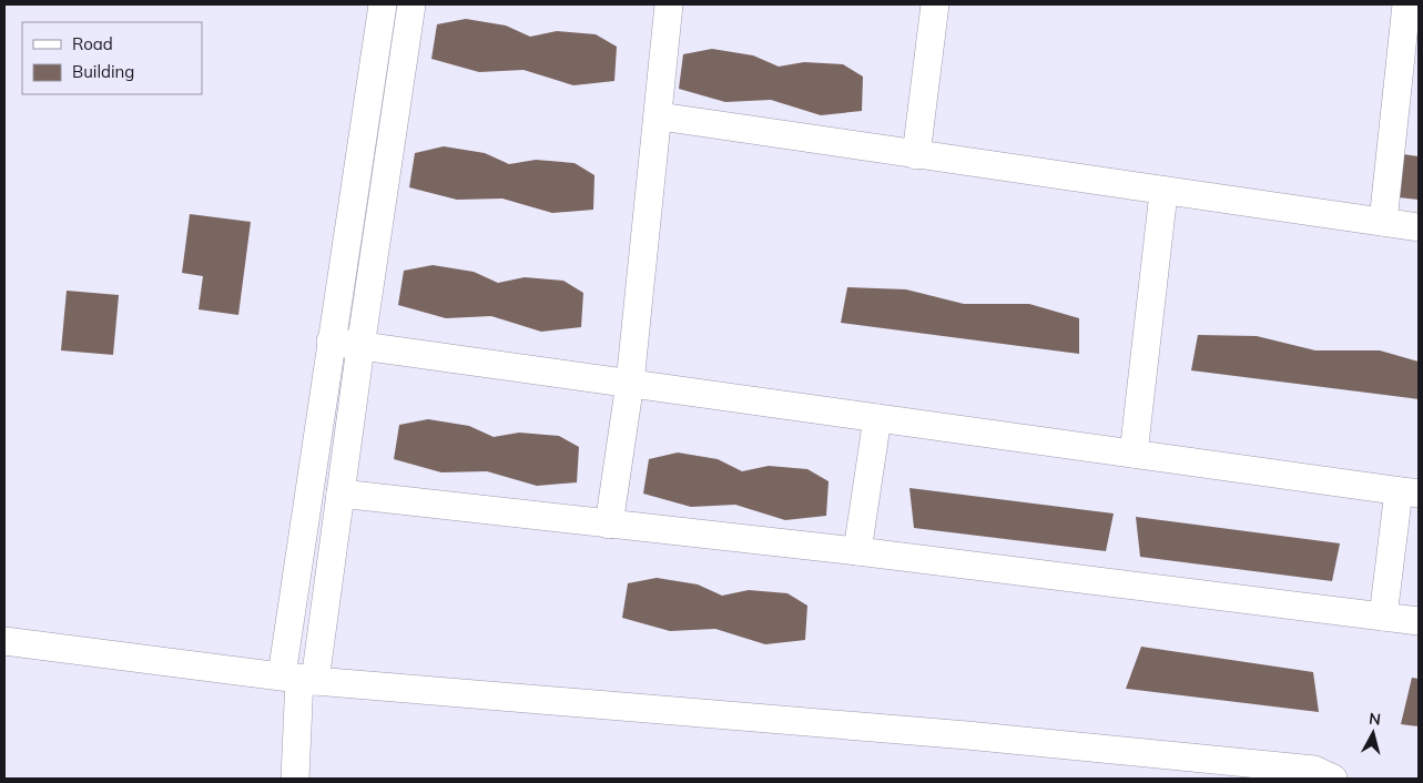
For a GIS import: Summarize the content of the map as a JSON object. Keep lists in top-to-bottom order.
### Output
{
  "legend": ["Road", "Building"],
  "north": "top"
}
